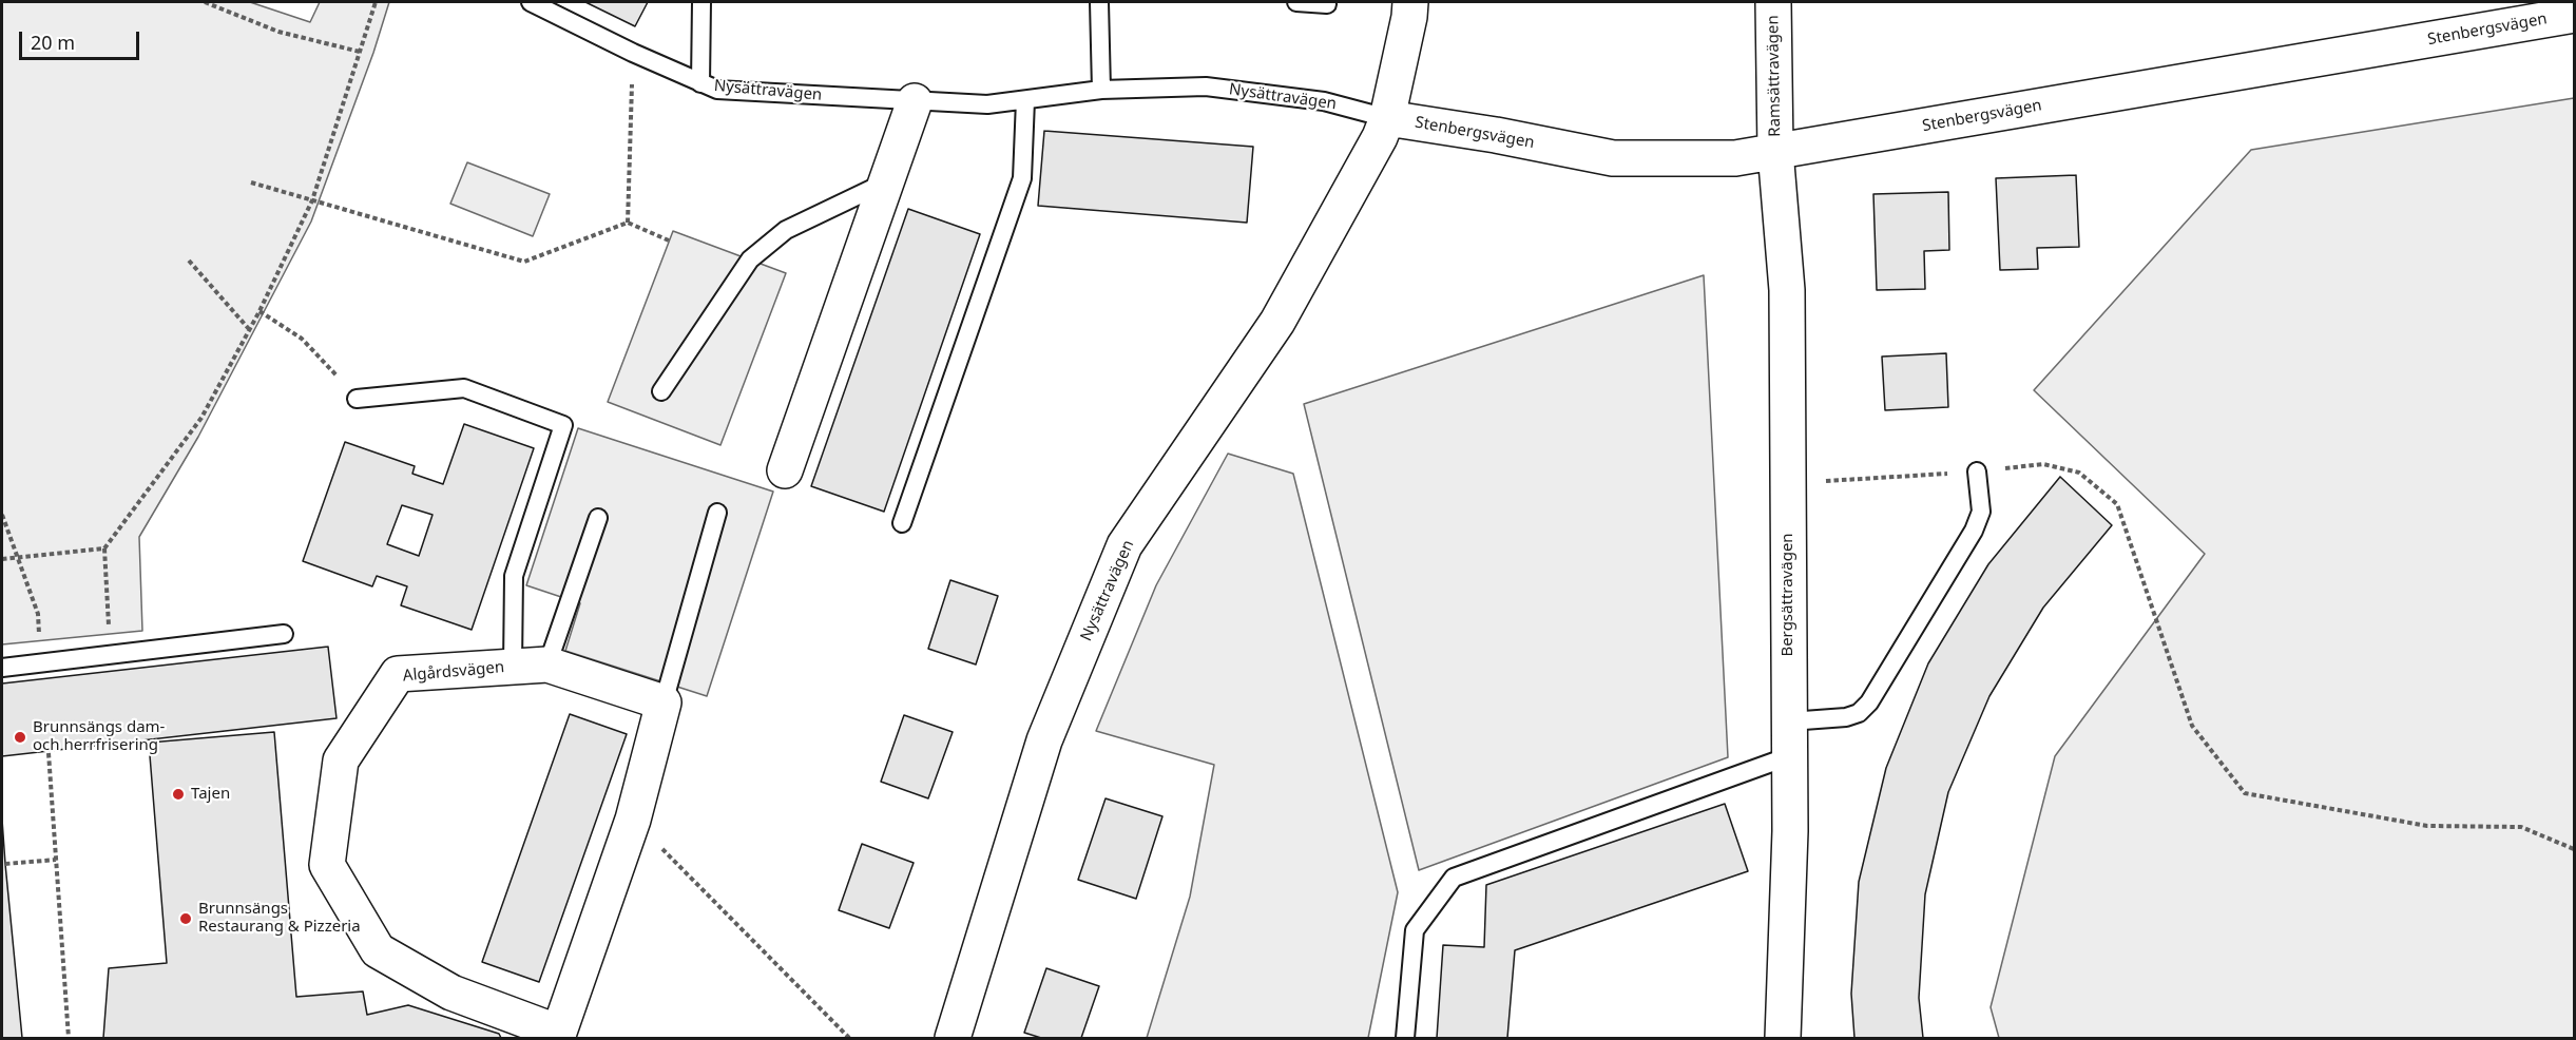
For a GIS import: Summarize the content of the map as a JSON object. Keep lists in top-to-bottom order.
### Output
{
  "streets": {
    "street": [
      "Stenbergsvägen",
      "Ramsättravägen",
      "Nysättravägen",
      "Bergsättravägen",
      "Algårdsvägen"
    ]
  },
  "crossings": [
    ["Stenbergsvägen", "Ramsättravägen"],
    ["Stenbergsvägen", "Nysättravägen"],
    ["Stenbergsvägen", "Bergsättravägen"],
    ["Ramsättravägen", "Bergsättravägen"]
  ],
  "places": ["Brunnsängs dam- och herrfrisering", "Tajen", "Brunnsängs Restaurang & Pizzeria"],
  "scale_bar": "20 m"
}
